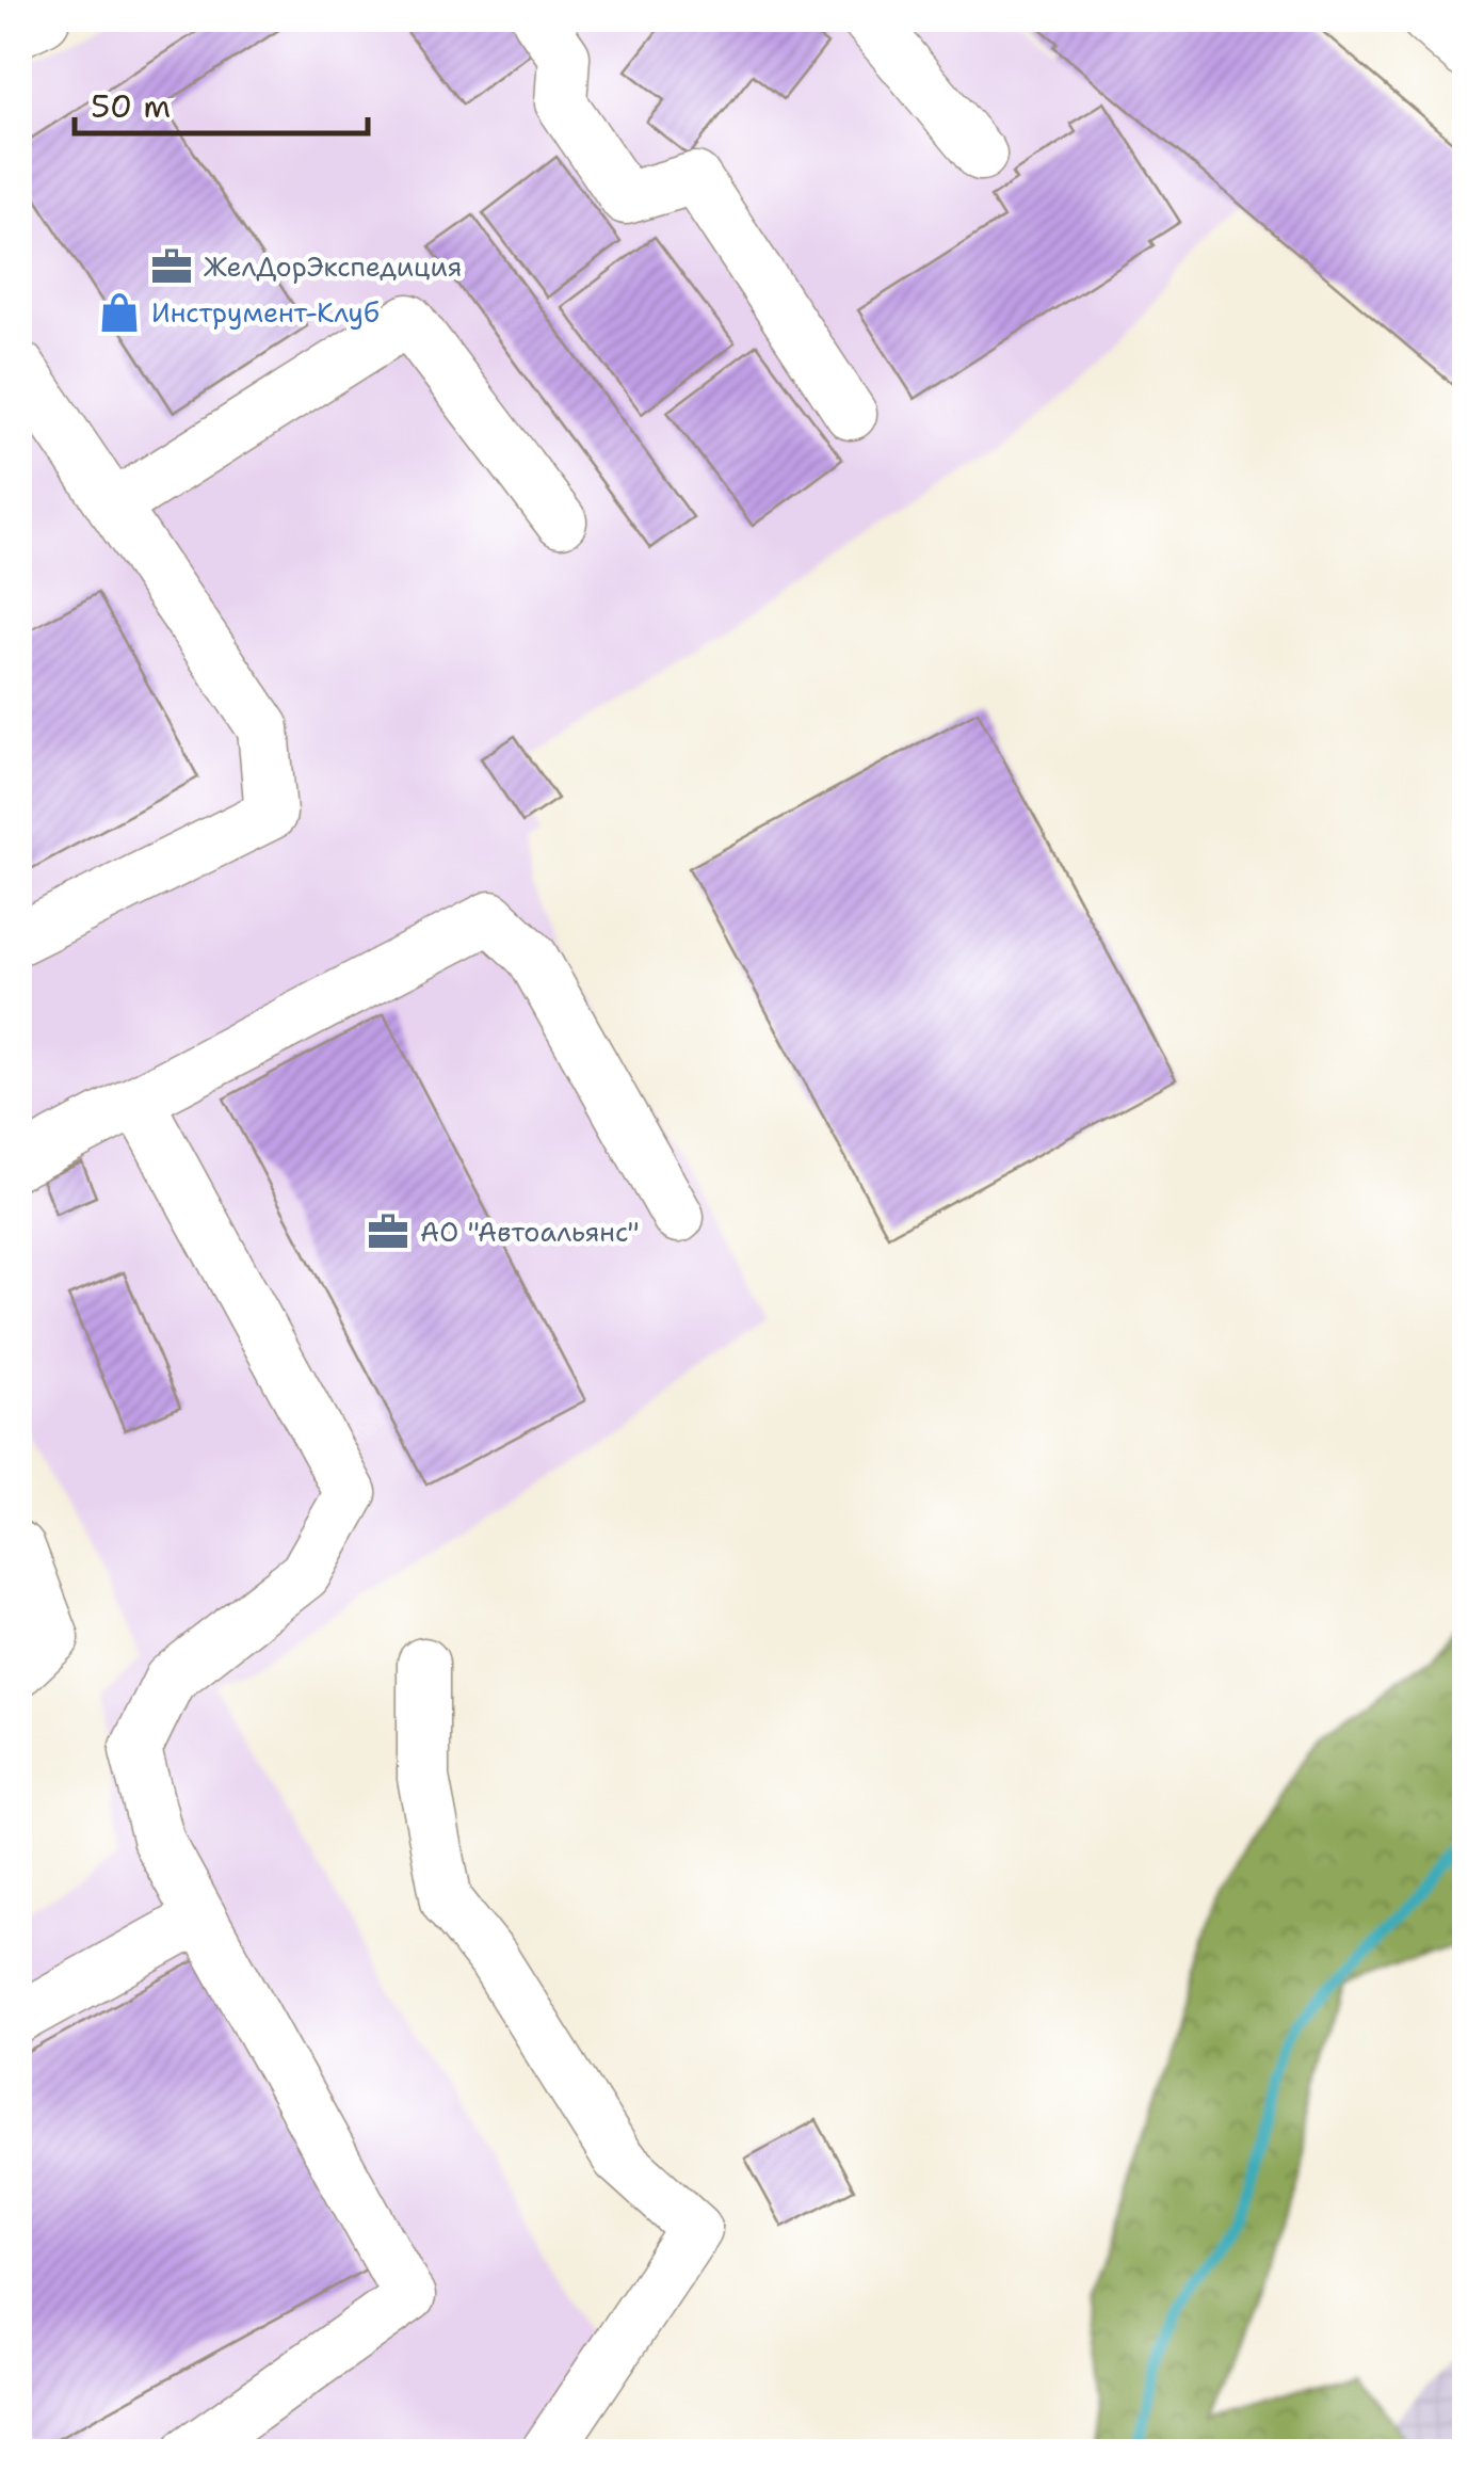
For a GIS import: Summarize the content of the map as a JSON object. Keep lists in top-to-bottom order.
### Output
{
  "places": {
    "office": ["ЖелДорЭкспедиция", "АО \"Автоальянс\""],
    "shop": ["Инструмент-Клуб"]
  },
  "scale_bar": "50 m"
}
